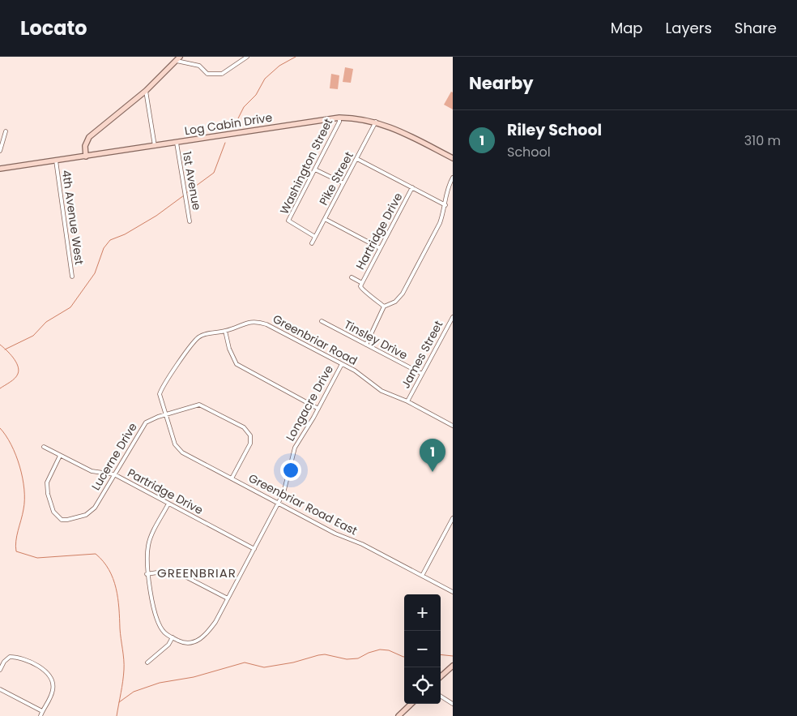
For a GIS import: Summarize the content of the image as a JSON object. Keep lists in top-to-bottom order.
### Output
{
  "streets": {
    "street": [
      "Log Cabin Drive",
      "Washington Street",
      "Pike Street",
      "1st Avenue",
      "4th Avenue West",
      "Hartridge Drive",
      "Greenbriar Road",
      "Tinsley Drive",
      "James Street",
      "Longacre Drive",
      "Lucerne Drive",
      "Partridge Drive",
      "Greenbriar Road East"
    ]
  },
  "crossings": [
    ["Log Cabin Drive", "Washington Street"],
    ["Log Cabin Drive", "Pike Street"],
    ["Log Cabin Drive", "1st Avenue"],
    ["Log Cabin Drive", "4th Avenue West"],
    ["Washington Street", "Pike Street"],
    ["Greenbriar Road", "James Street"],
    ["Greenbriar Road", "Longacre Drive"],
    ["Greenbriar Road", "Lucerne Drive"],
    ["Greenbriar Road", "Greenbriar Road East"],
    ["Tinsley Drive", "James Street"],
    ["Longacre Drive", "Partridge Drive"],
    ["Longacre Drive", "Greenbriar Road East"],
    ["Lucerne Drive", "Partridge Drive"],
    ["Lucerne Drive", "Greenbriar Road East"]
  ],
  "districts": ["GREENBRIAR"],
  "page": {
    "header": "Locato",
    "nav": ["Map", "Layers", "Share"],
    "heading": "Nearby",
    "list": [
      {
        "mark": "1",
        "name": "Riley School",
        "note": "School",
        "value": "310 m"
      }
    ],
    "pins": "1",
    "map_buttons": ["+", "−"]
  }
}
